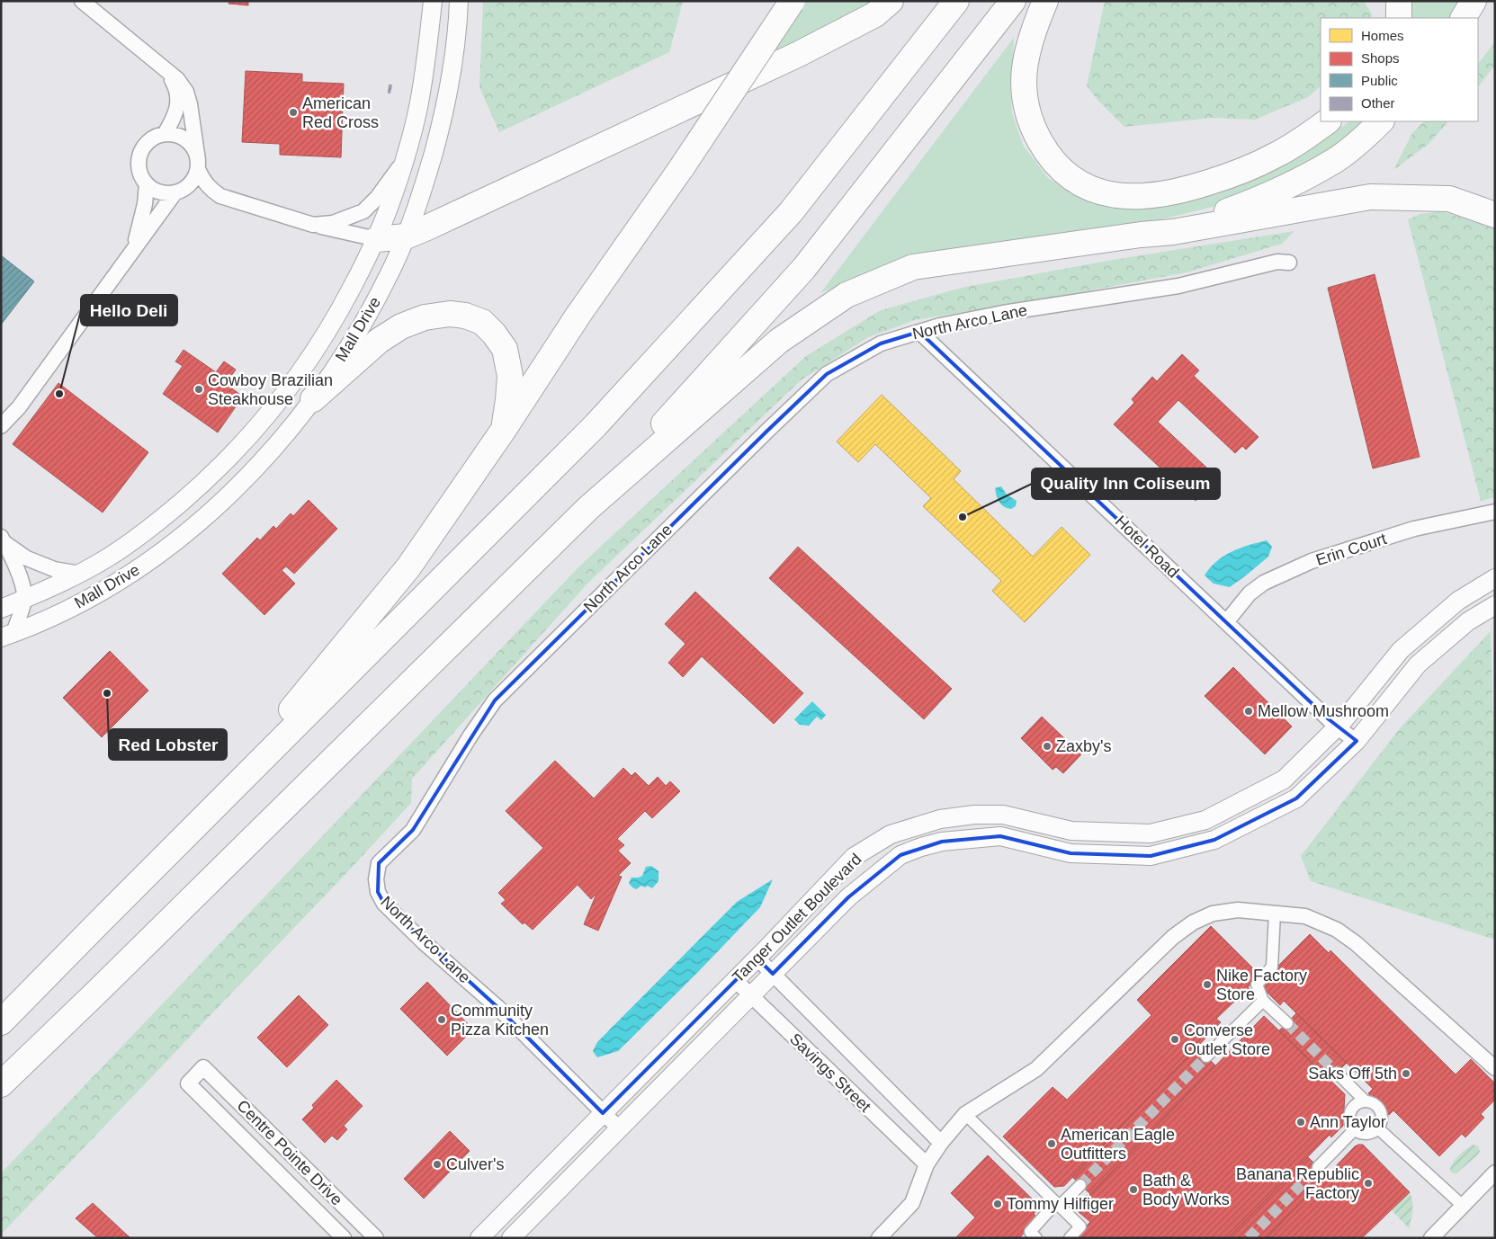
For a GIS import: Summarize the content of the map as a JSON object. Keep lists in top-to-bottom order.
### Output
{
  "streets": {
    "street": [
      "North Arco Lane",
      "Mall Drive",
      "Hotel Road",
      "Erin Court",
      "Tanger Outlet Boulevard",
      "Savings Street",
      "Centre Pointe Drive"
    ]
  },
  "crossings": [
    ["North Arco Lane", "Hotel Road"],
    ["North Arco Lane", "Tanger Outlet Boulevard"],
    ["Hotel Road", "Erin Court"],
    ["Hotel Road", "Tanger Outlet Boulevard"],
    ["Tanger Outlet Boulevard", "Savings Street"]
  ],
  "places": [
    "American Red Cross",
    "Cowboy Brazilian Steakhouse",
    "Hello Deli",
    "Quality Inn Coliseum",
    "Red Lobster",
    "Mellow Mushroom",
    "Zaxby's",
    "Nike Factory Store",
    "Community Pizza Kitchen",
    "Converse Outlet Store",
    "Saks Off 5th",
    "Ann Taylor",
    "American Eagle Outfitters",
    "Culver's",
    "Banana Republic Factory",
    "Bath & Body Works",
    "Tommy Hilfiger"
  ],
  "legend": [
    "Homes",
    "Shops",
    "Public",
    "Other"
  ]
}
